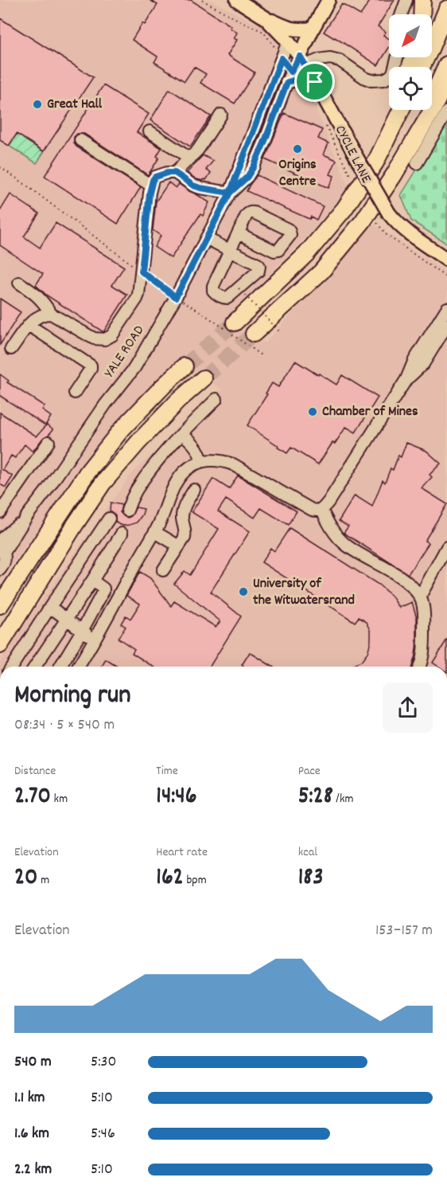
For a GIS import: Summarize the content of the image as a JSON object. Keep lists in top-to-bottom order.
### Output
{
  "streets": {
    "street": ["YALE ROAD"],
    "path": ["CYCLE LANE"]
  },
  "places": [
    "Great Hall",
    "Origins Centre",
    "Chamber of Mines",
    "University of the Witwatersrand"
  ],
  "north": "bottom left",
  "page": {
    "heading": ["Morning run", "08:34 · 5 × 540 m"],
    "stats": [
      ["Distance", "2.70 km"],
      ["Time", "14:46"],
      ["Pace", "5:28 /km"],
      ["Elevation", "20 m"],
      ["Heart rate", "162 bpm"],
      ["kcal", "183"]
    ],
    "chart": ["Elevation", "153–157 m"],
    "list": [
      {
        "name": "540 m",
        "note": "5:30"
      },
      {
        "name": "1.1 km",
        "note": "5:10"
      },
      {
        "name": "1.6 km",
        "note": "5:46"
      },
      {
        "name": "2.2 km",
        "note": "5:10"
      }
    ]
  }
}
